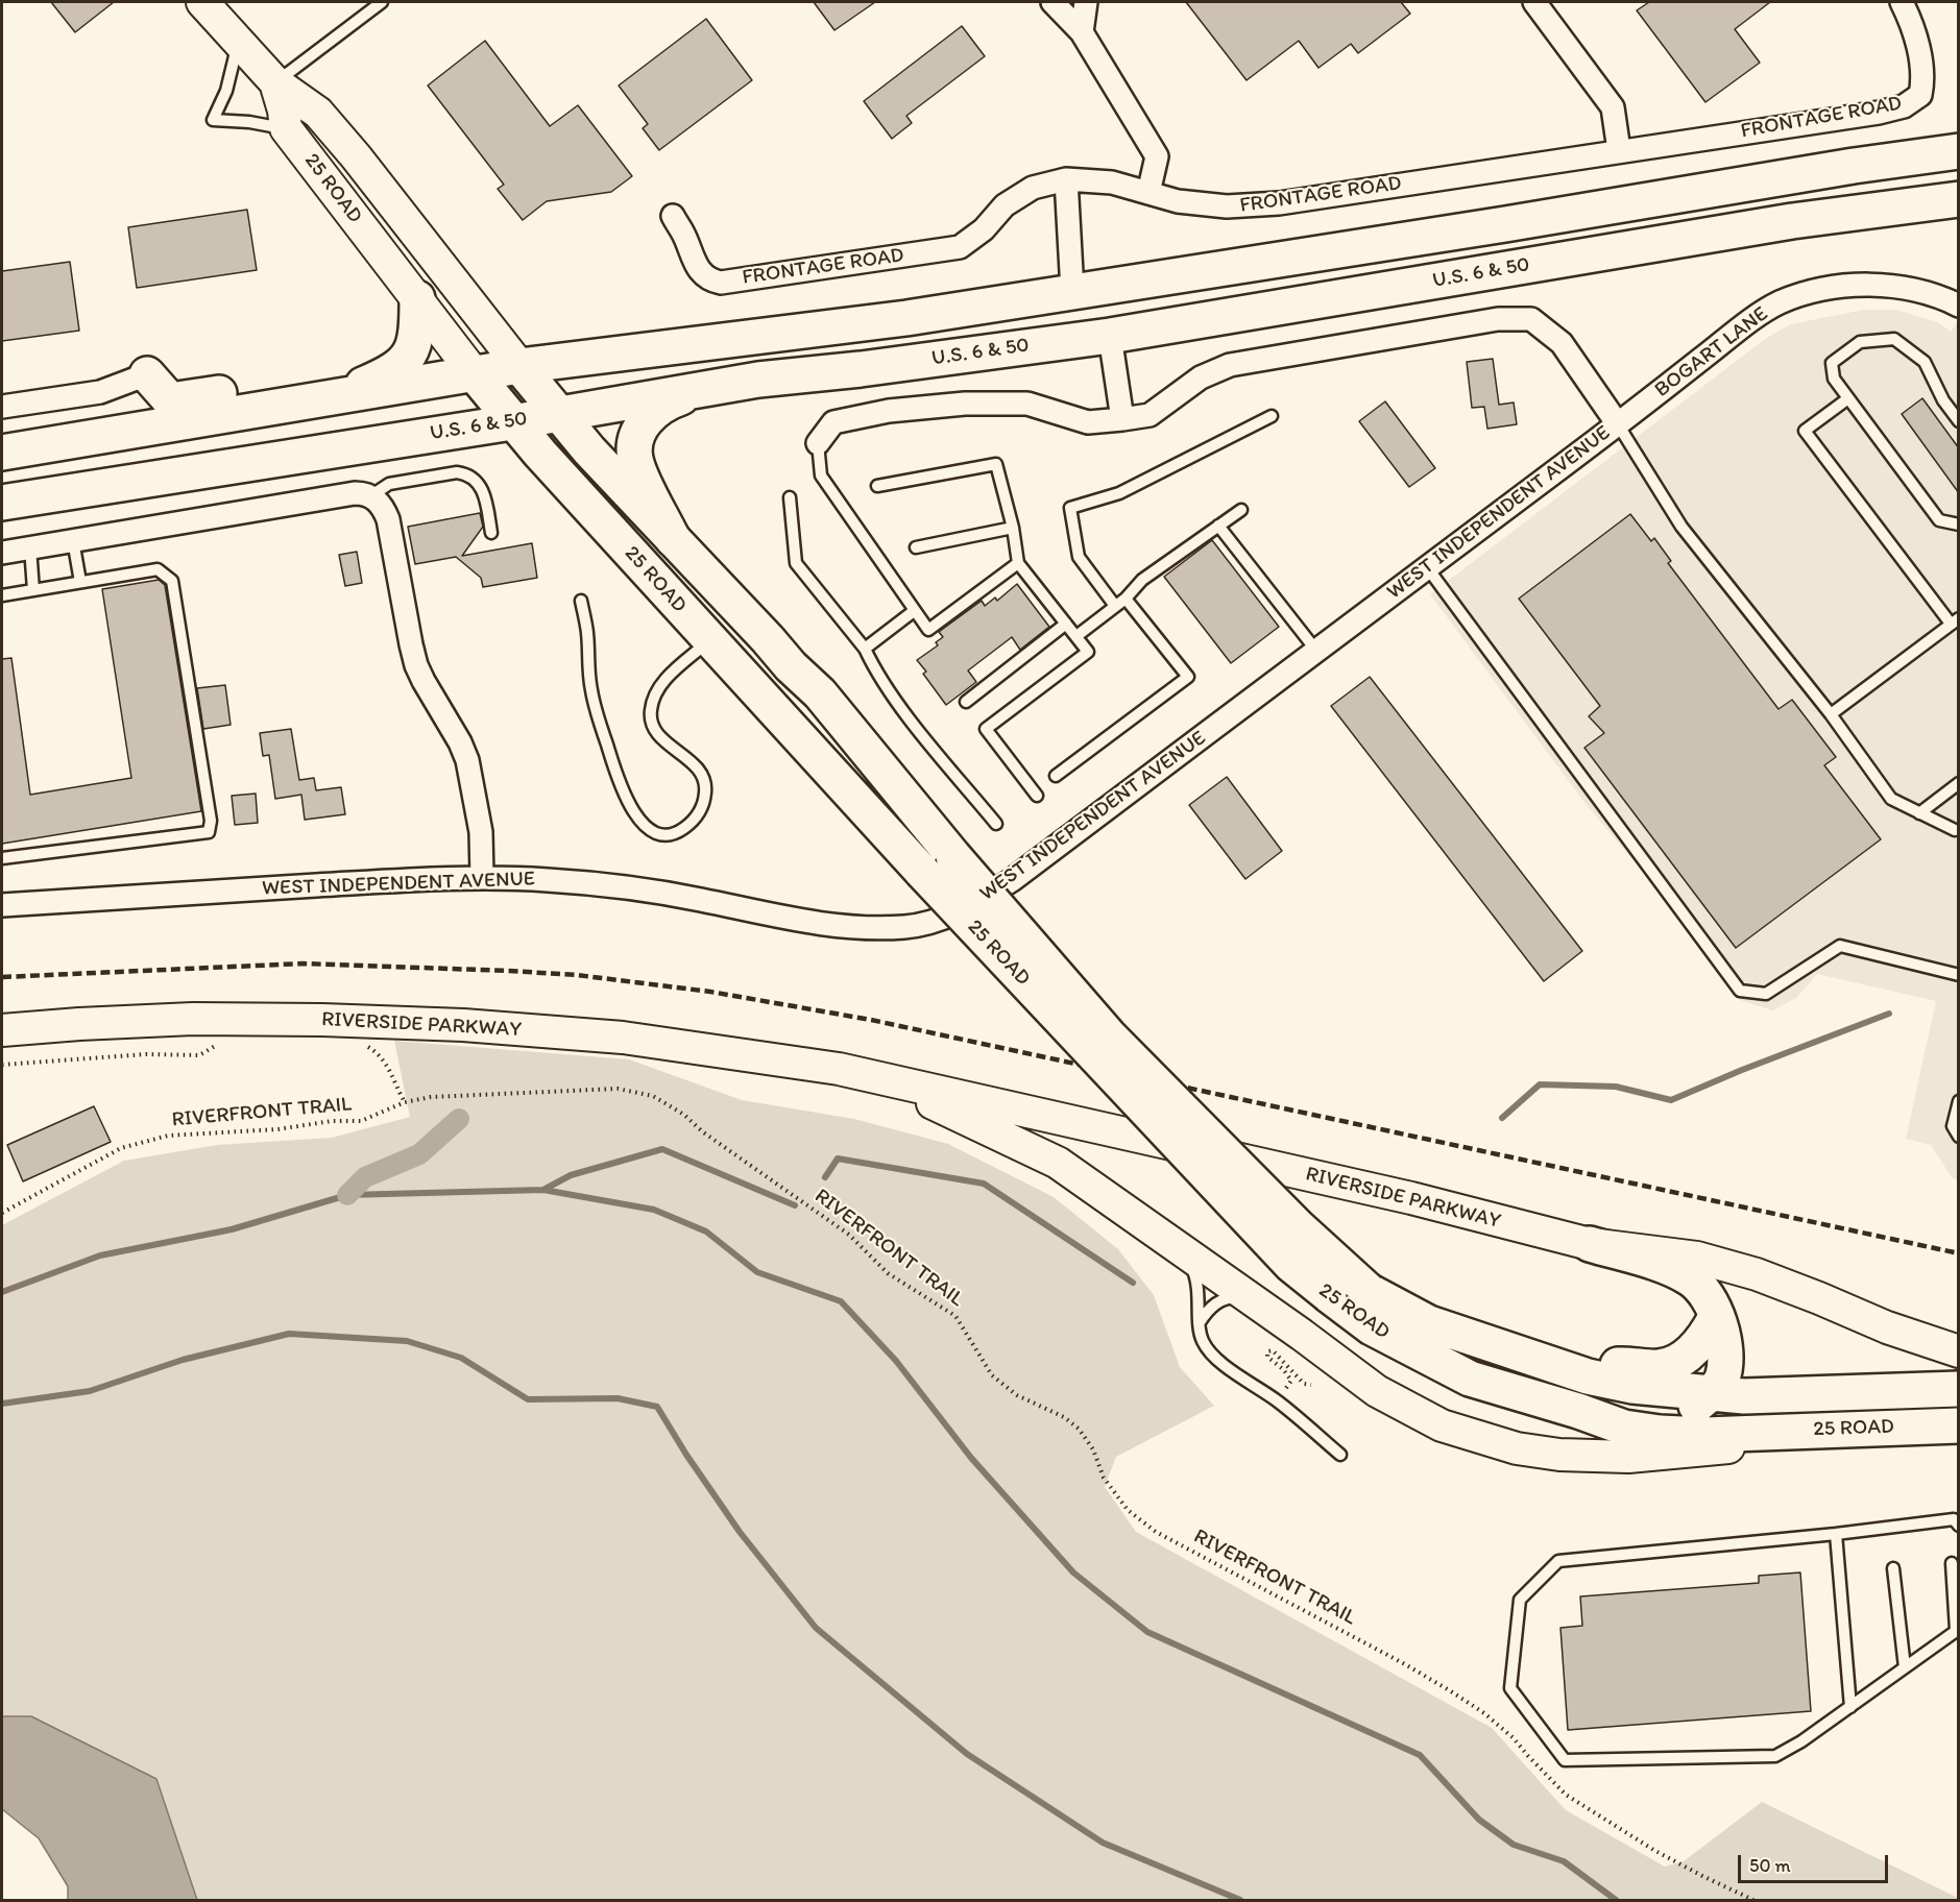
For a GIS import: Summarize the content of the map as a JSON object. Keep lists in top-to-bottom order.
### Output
{
  "streets": {
    "main road": ["25 ROAD", "U.S. 6 & 50", "RIVERSIDE PARKWAY"],
    "street": ["FRONTAGE ROAD", "BOGART LANE", "WEST INDEPENDENT AVENUE"],
    "path": ["RIVERFRONT TRAIL"]
  },
  "crossings": [
    ["25 ROAD", "U.S. 6 & 50"],
    ["25 ROAD", "RIVERSIDE PARKWAY"],
    ["BOGART LANE", "WEST INDEPENDENT AVENUE"]
  ],
  "scale_bar": "50 m"
}
